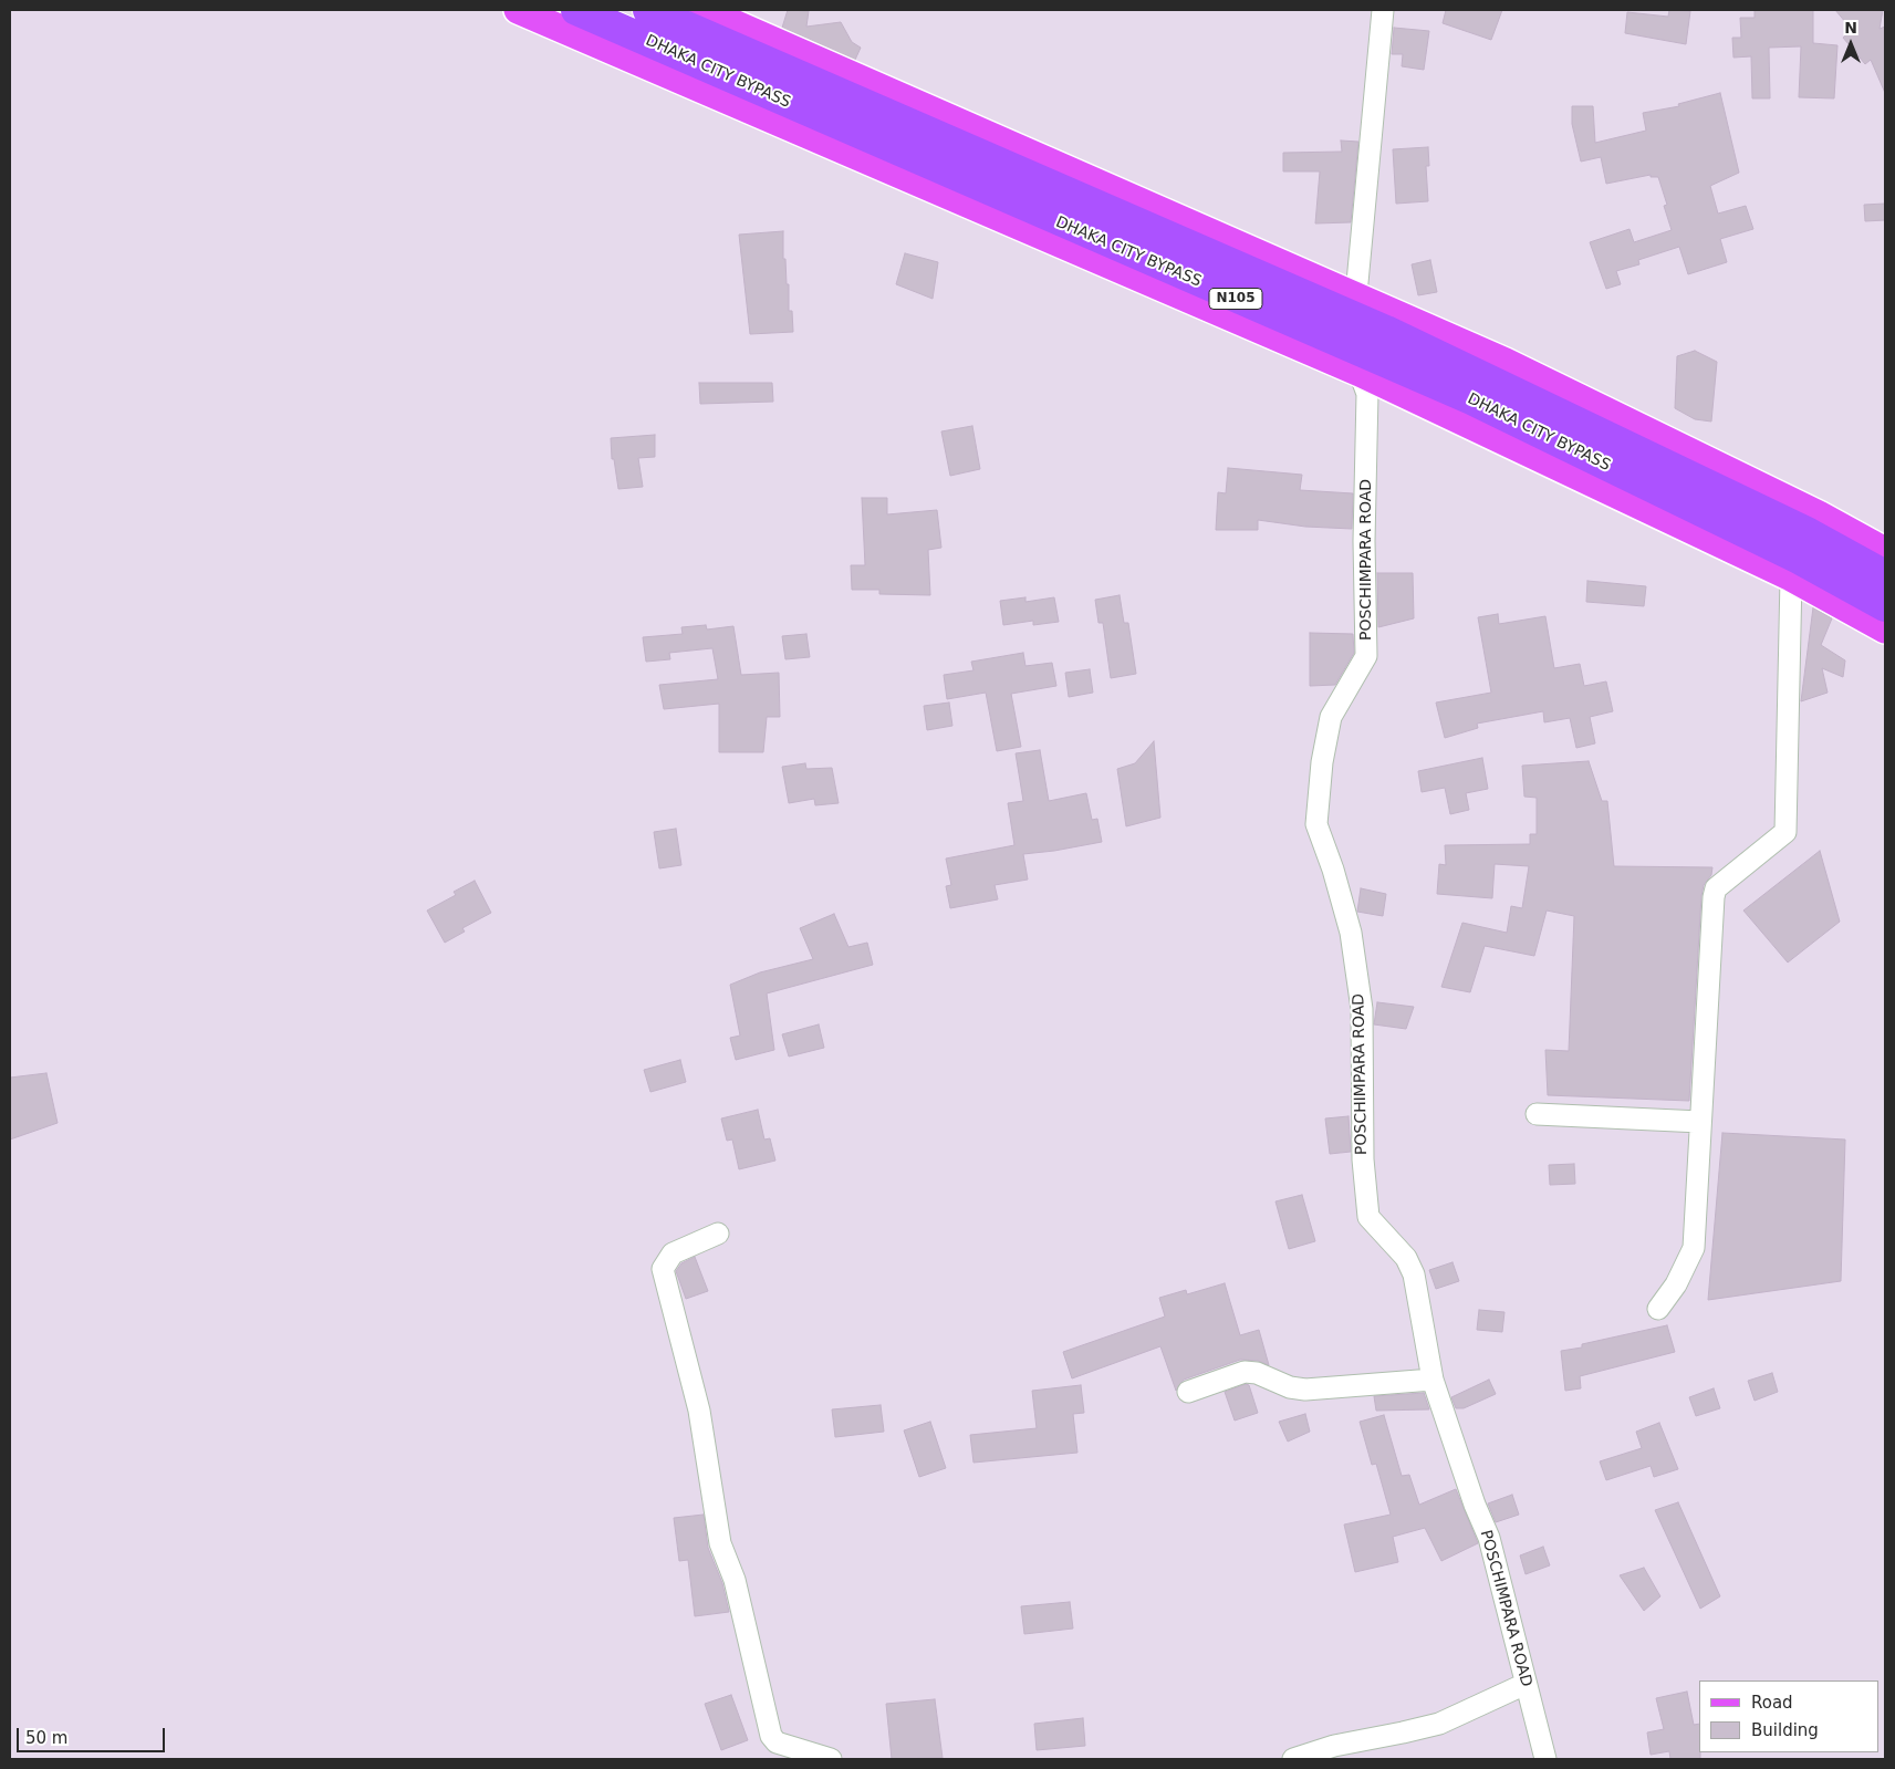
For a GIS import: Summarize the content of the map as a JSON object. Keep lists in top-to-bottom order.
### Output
{
  "streets": {
    "highway": ["DHAKA CITY BYPASS", "N105"],
    "street": ["POSCHIMPARA ROAD"]
  },
  "legend": ["Road", "Building"],
  "scale_bar": "50 m",
  "north": "top"
}
